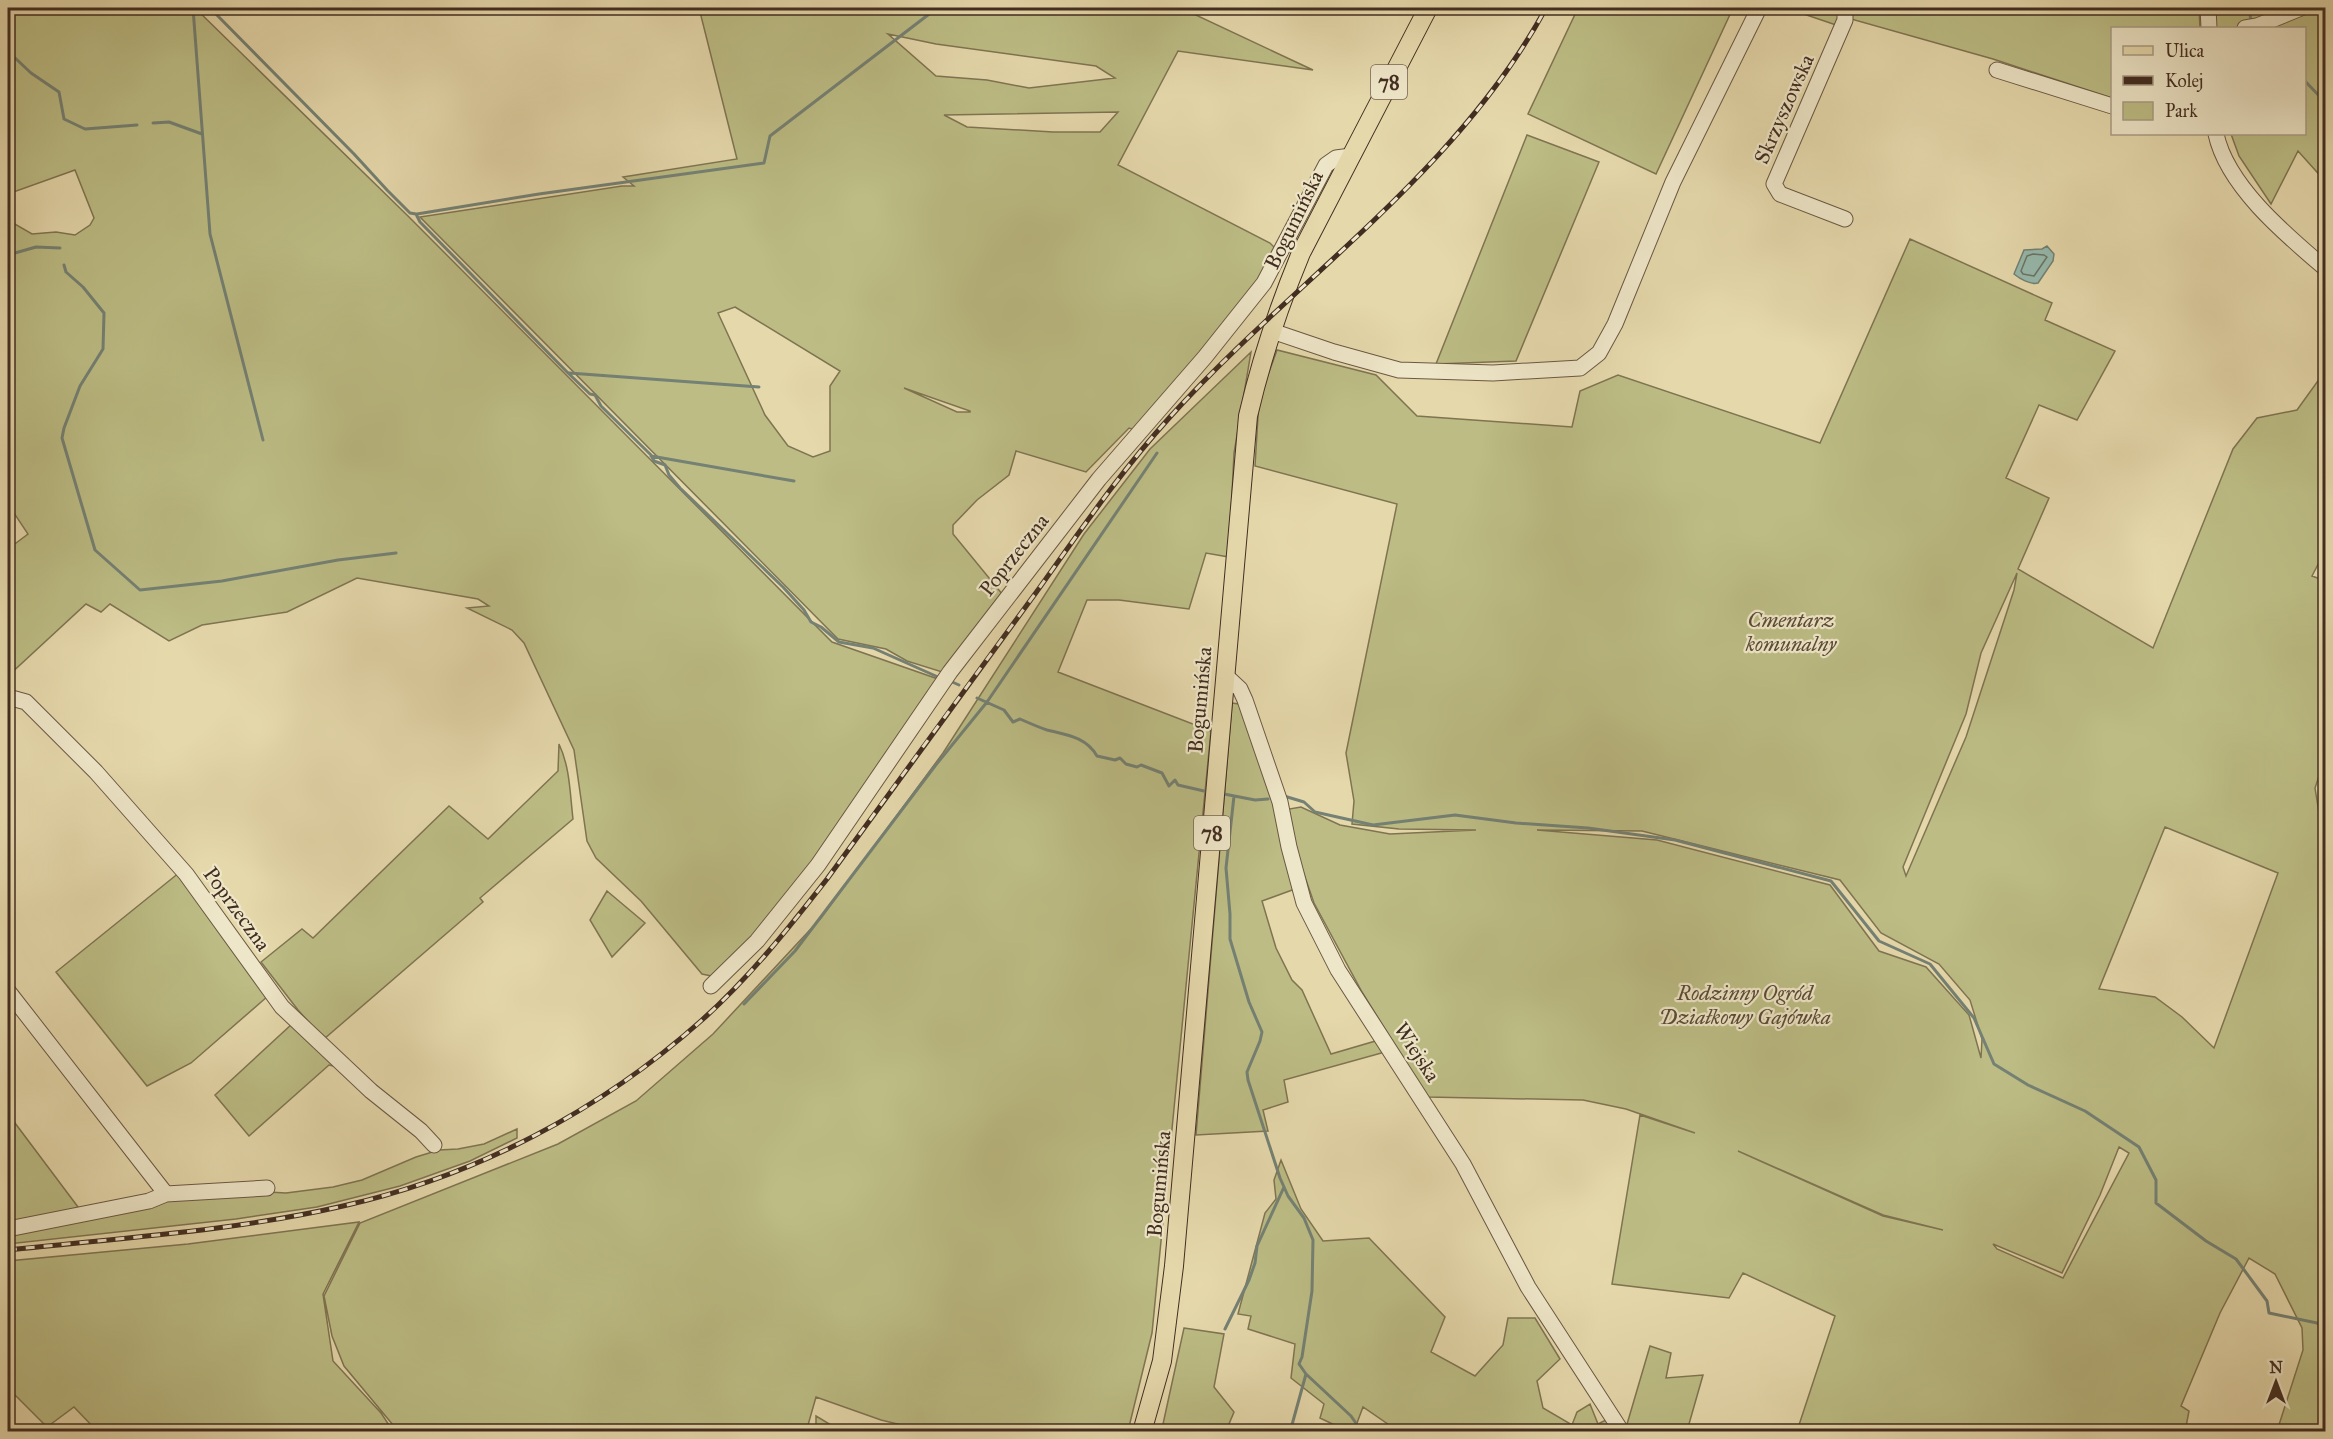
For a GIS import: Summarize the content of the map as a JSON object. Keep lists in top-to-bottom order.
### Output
{
  "streets": {
    "main road": ["78", "Bogumińska"],
    "street": ["Skrzyszowska", "Poprzeczna", "Wiejska"]
  },
  "crossings": [
    ["Bogumińska", "Poprzeczna"],
    ["Bogumińska", "Wiejska"]
  ],
  "parks": ["Cmentarz komunalny", "Rodzinny Ogród Działkowy Gajówka"],
  "legend": ["Ulica", "Kolej", "Park"],
  "north": "top"
}
